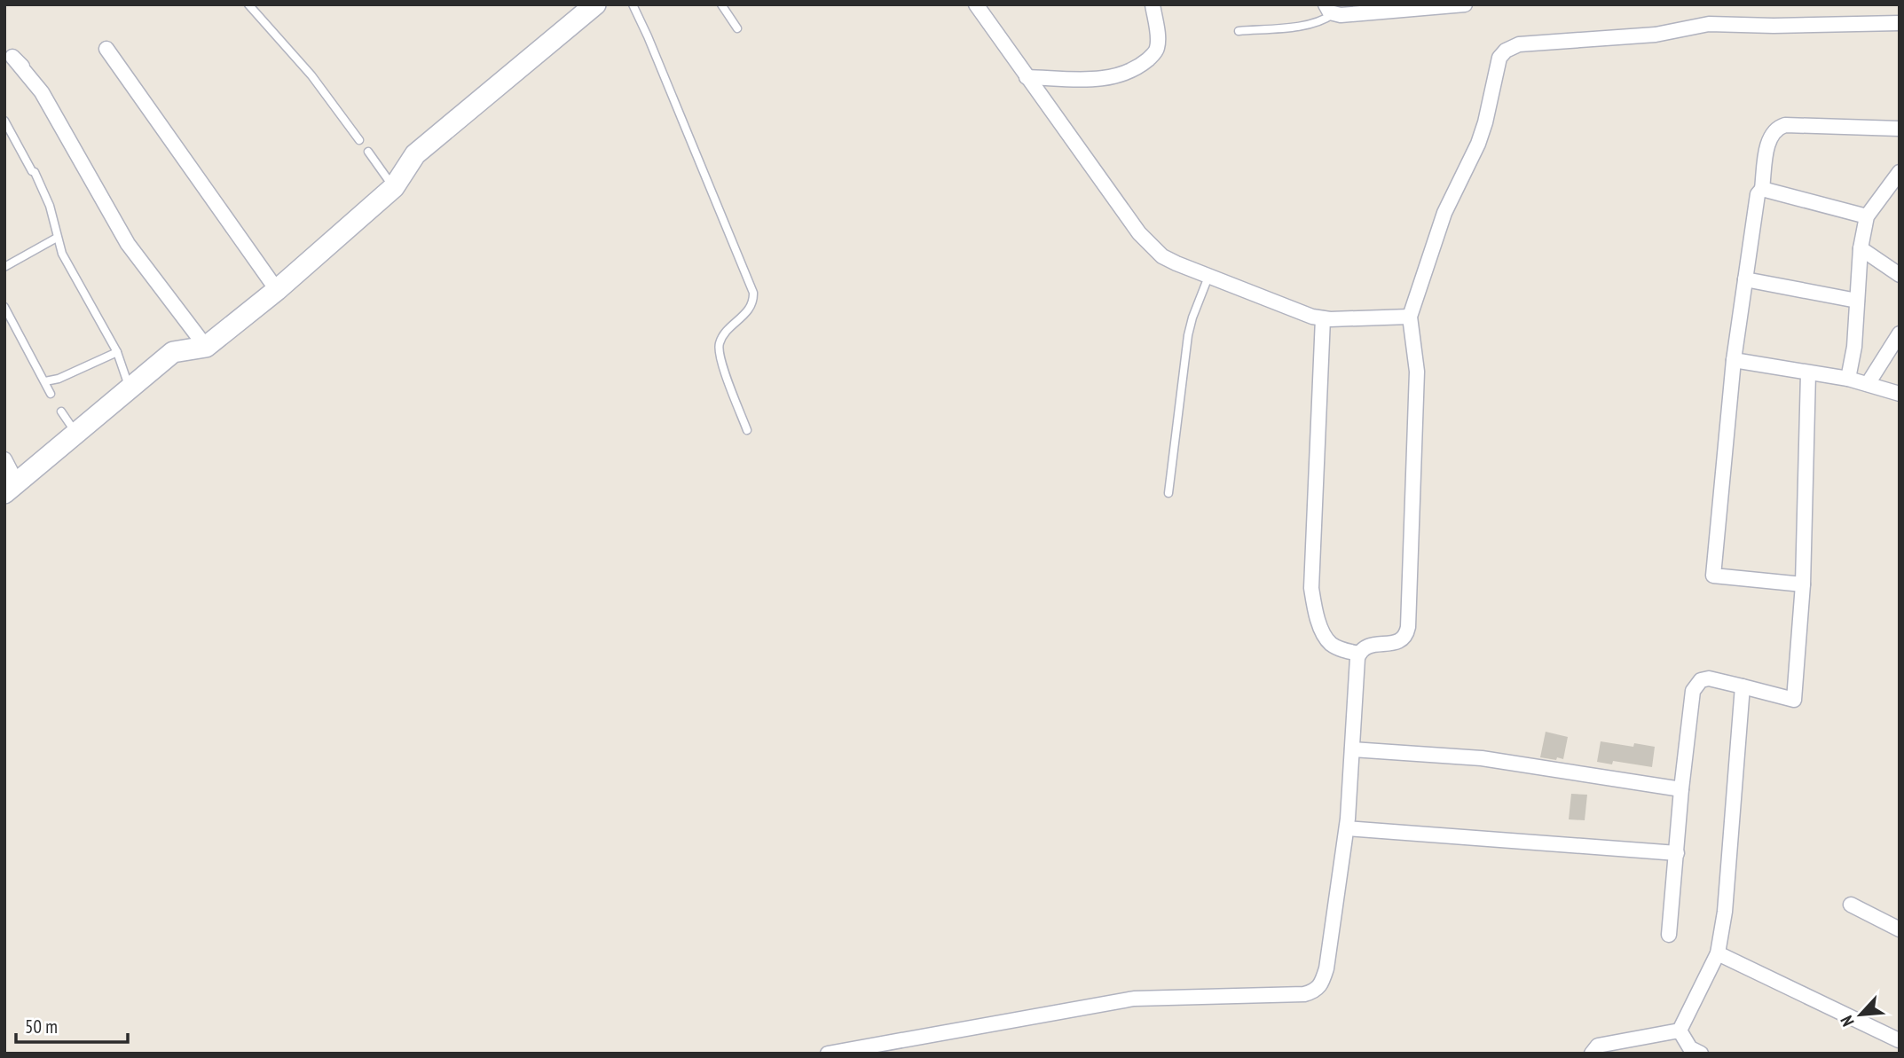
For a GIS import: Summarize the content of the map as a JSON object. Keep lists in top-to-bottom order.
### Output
{
  "scale_bar": "50 m",
  "north": "bottom left"
}
